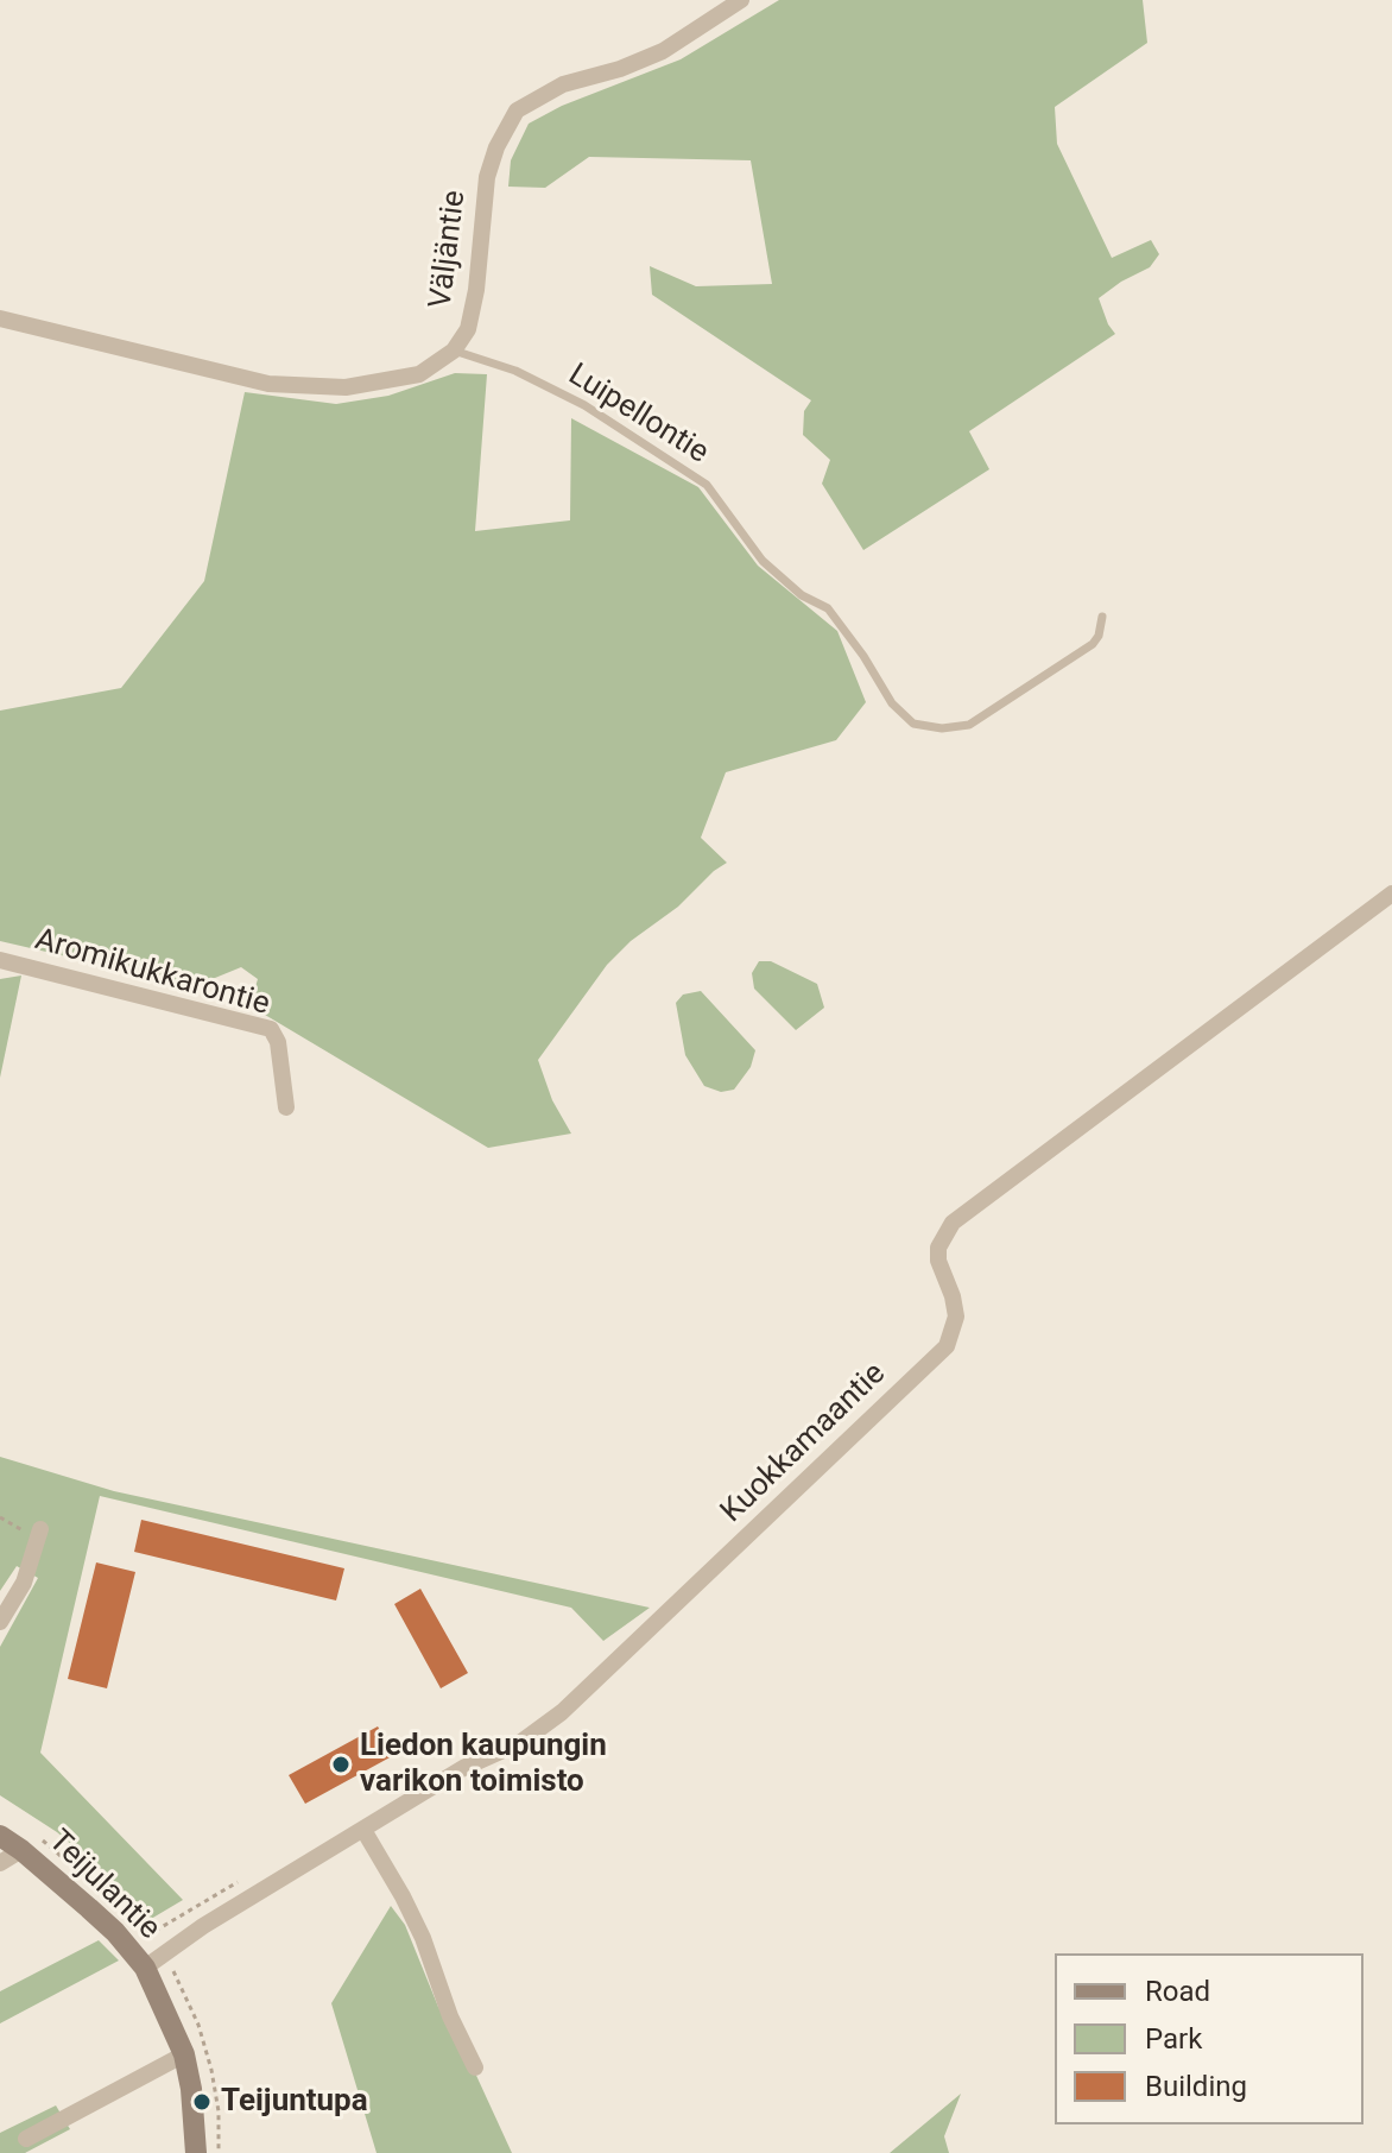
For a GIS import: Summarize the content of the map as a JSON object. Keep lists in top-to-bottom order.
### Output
{
  "streets": {
    "street": [
      "Väljäntie",
      "Aromikukkarontie",
      "Kuokkamaantie",
      "Teijulantie"
    ],
    "lane": ["Luipellontie"]
  },
  "crossings": [
    ["Väljäntie", "Luipellontie"],
    ["Kuokkamaantie", "Teijulantie"]
  ],
  "places": ["Liedon kaupungin varikon toimisto", "Teijuntupa"],
  "legend": ["Road", "Park", "Building"]
}
